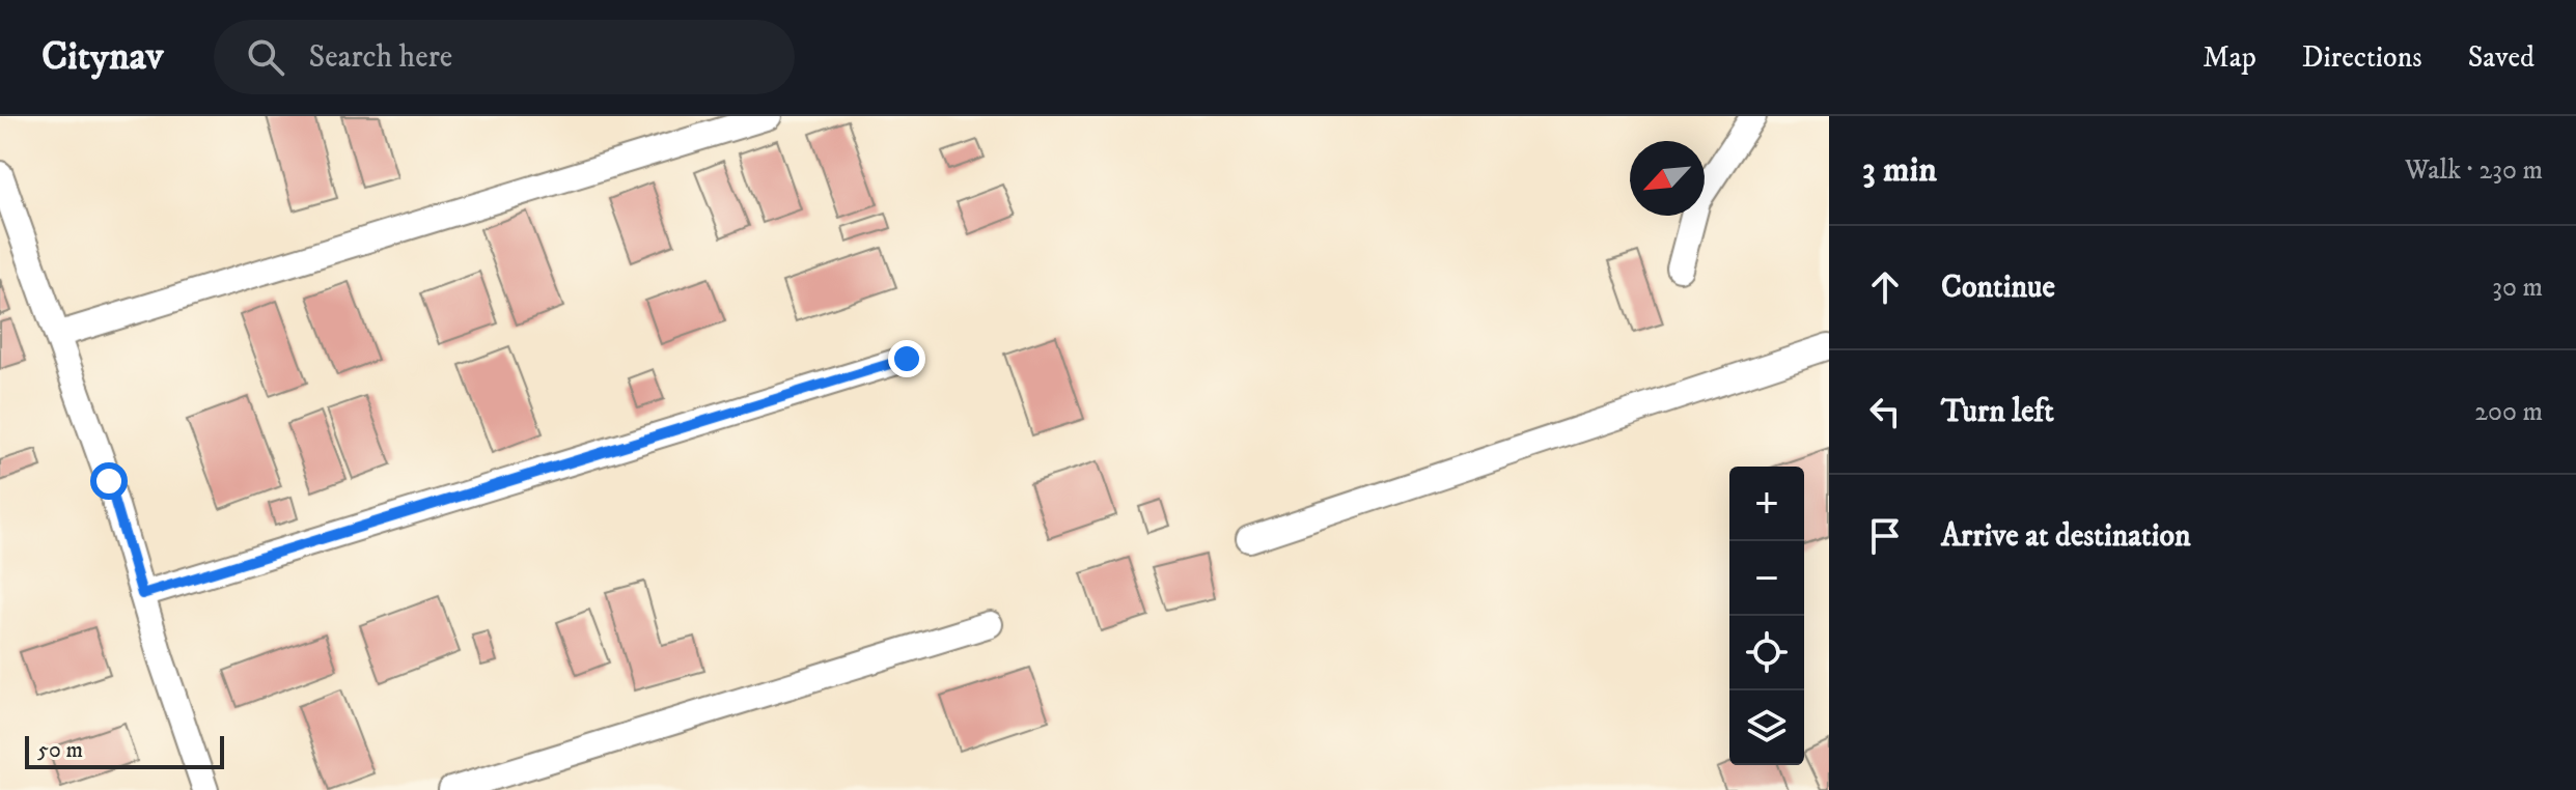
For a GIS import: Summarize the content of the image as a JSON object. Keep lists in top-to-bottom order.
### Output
{
  "scale_bar": "50 m",
  "north": "bottom left",
  "page": {
    "header": "Citynav",
    "search": "Search here",
    "nav": ["Map", "Directions", "Saved"],
    "heading": ["3 min", "Walk · 230 m"],
    "list": [
      ["Continue", "30 m"],
      ["Turn left", "200 m"],
      "Arrive at destination"
    ],
    "map_buttons": ["+", "−"],
    "scale": "50 m"
  }
}
